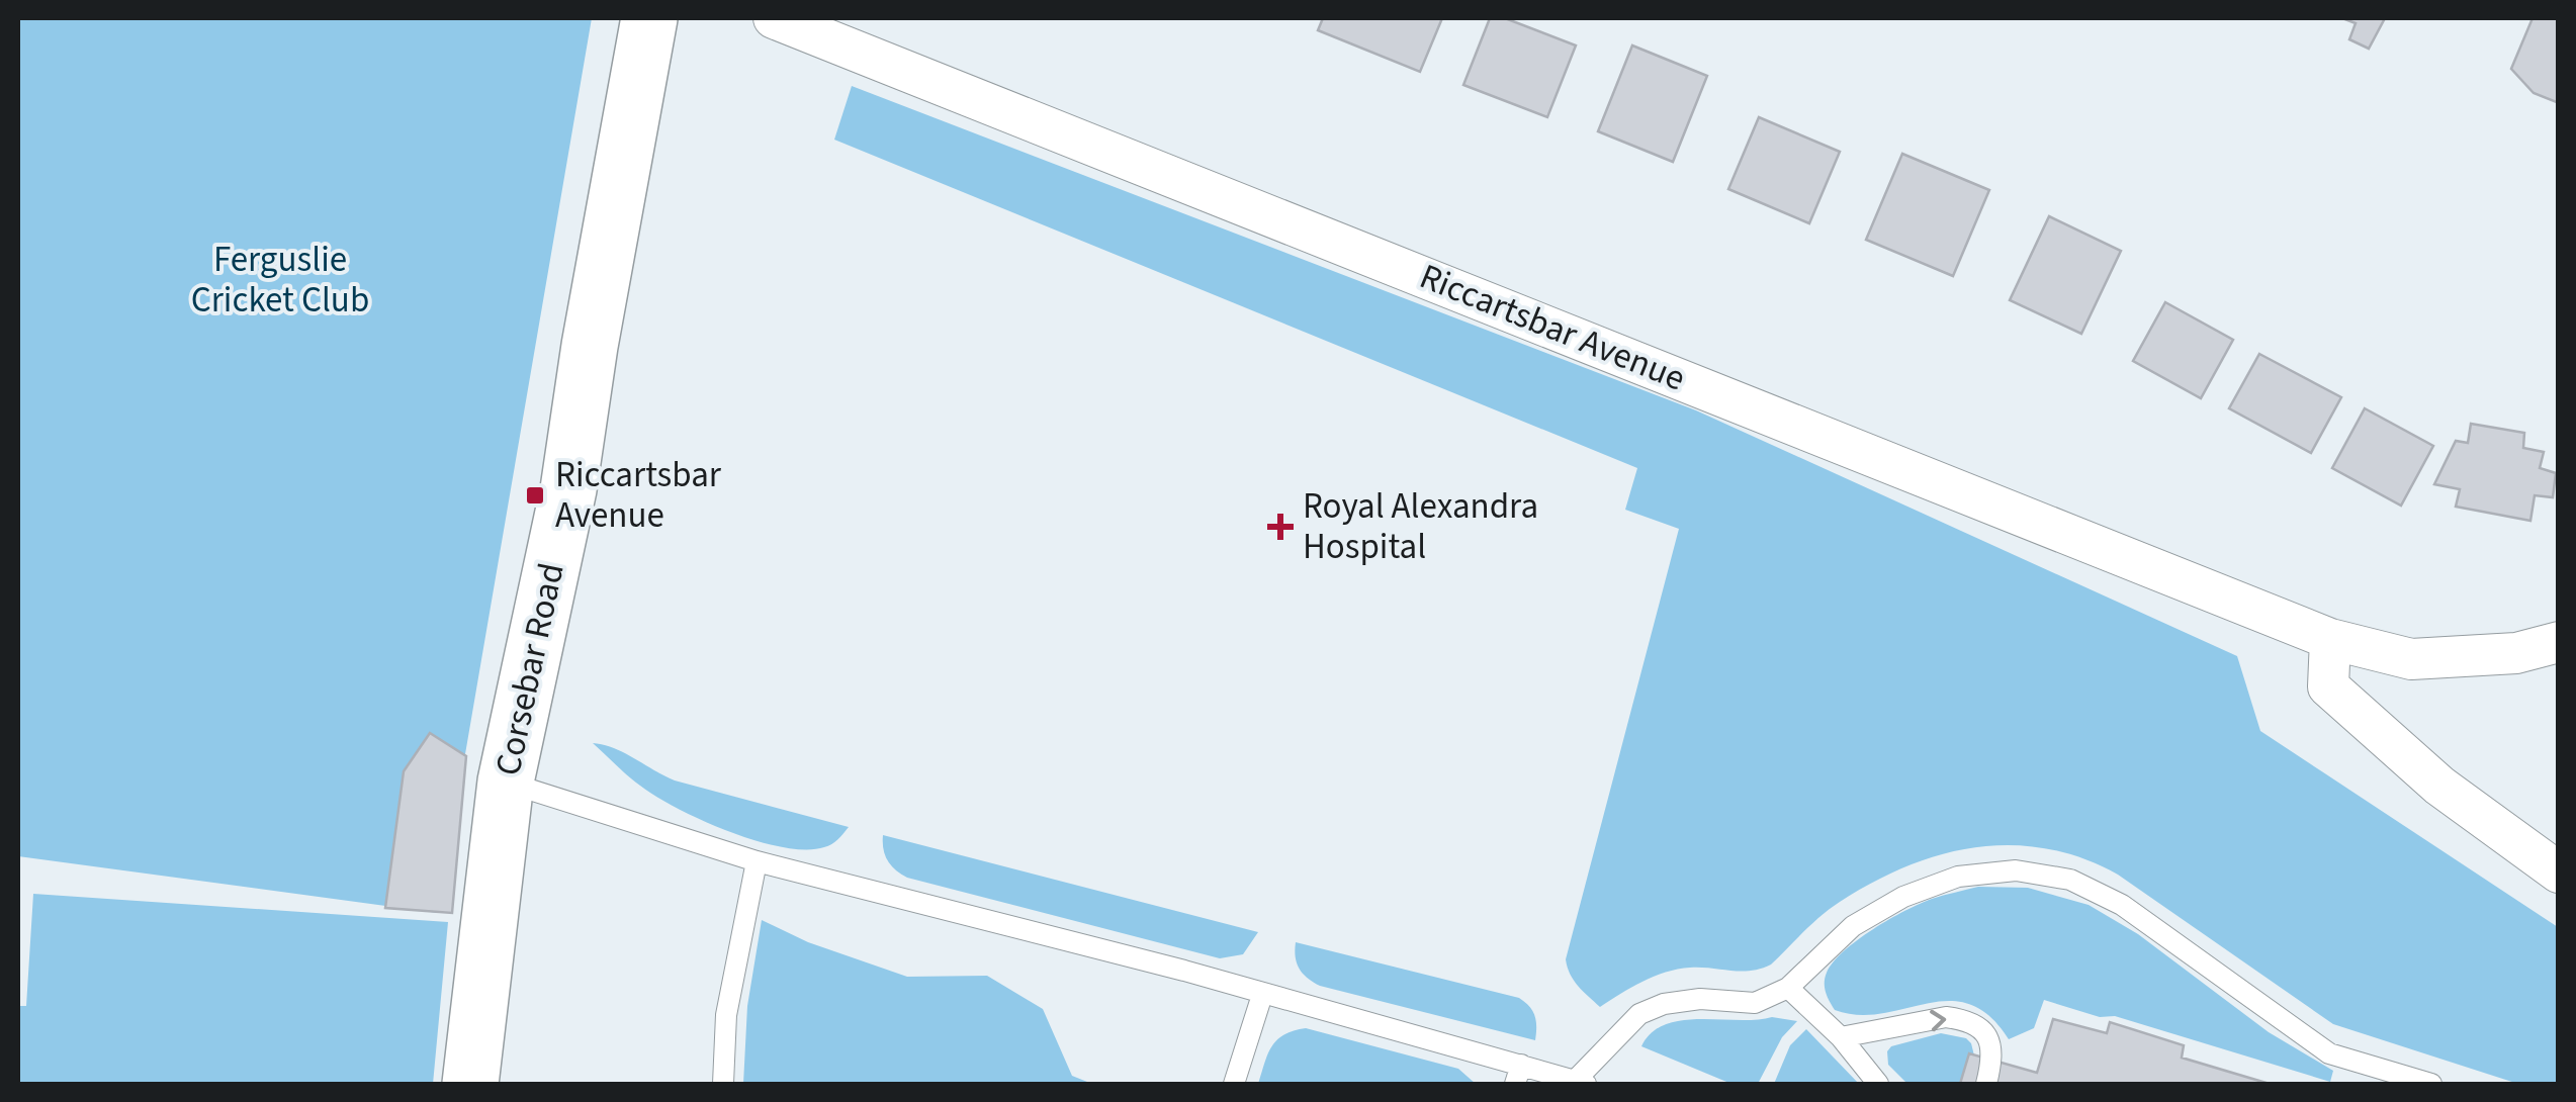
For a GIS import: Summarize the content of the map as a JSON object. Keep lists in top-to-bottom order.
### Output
{
  "streets": {
    "main road": ["Corsebar Road"],
    "street": ["Riccartsbar Avenue"]
  },
  "parks": ["Ferguslie Cricket Club"],
  "places": {
    "transit": ["Riccartsbar Avenue"],
    "health": ["Royal Alexandra Hospital"]
  }
}
